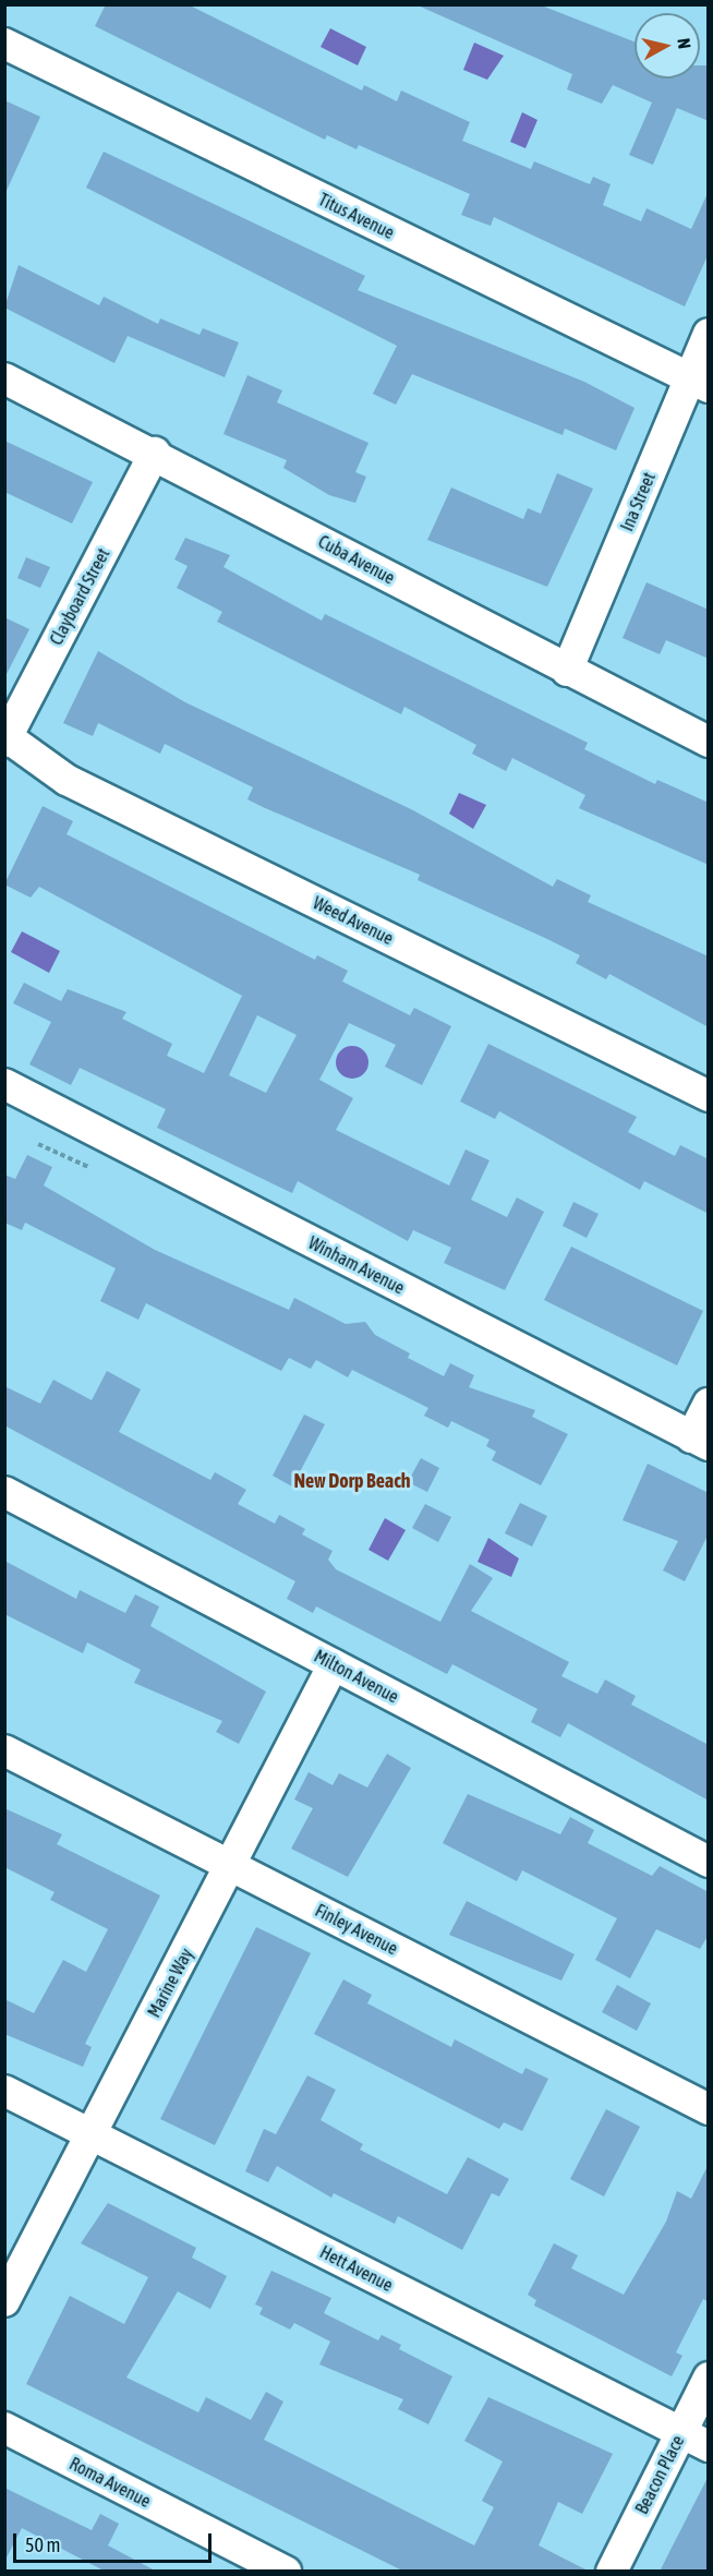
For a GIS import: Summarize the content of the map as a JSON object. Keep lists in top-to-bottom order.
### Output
{
  "streets": {
    "street": [
      "Titus Avenue",
      "Ina Street",
      "Cuba Avenue",
      "Clayboard Street",
      "Weed Avenue",
      "Winham Avenue",
      "Milton Avenue",
      "Finley Avenue",
      "Marine Way",
      "Hett Avenue",
      "Beacon Place",
      "Roma Avenue"
    ]
  },
  "crossings": [
    ["Titus Avenue", "Ina Street"],
    ["Ina Street", "Cuba Avenue"],
    ["Cuba Avenue", "Clayboard Street"],
    ["Clayboard Street", "Weed Avenue"],
    ["Milton Avenue", "Marine Way"],
    ["Finley Avenue", "Marine Way"],
    ["Marine Way", "Hett Avenue"],
    ["Hett Avenue", "Beacon Place"]
  ],
  "districts": ["New Dorp Beach"],
  "scale_bar": "50 m",
  "north": "right"
}
